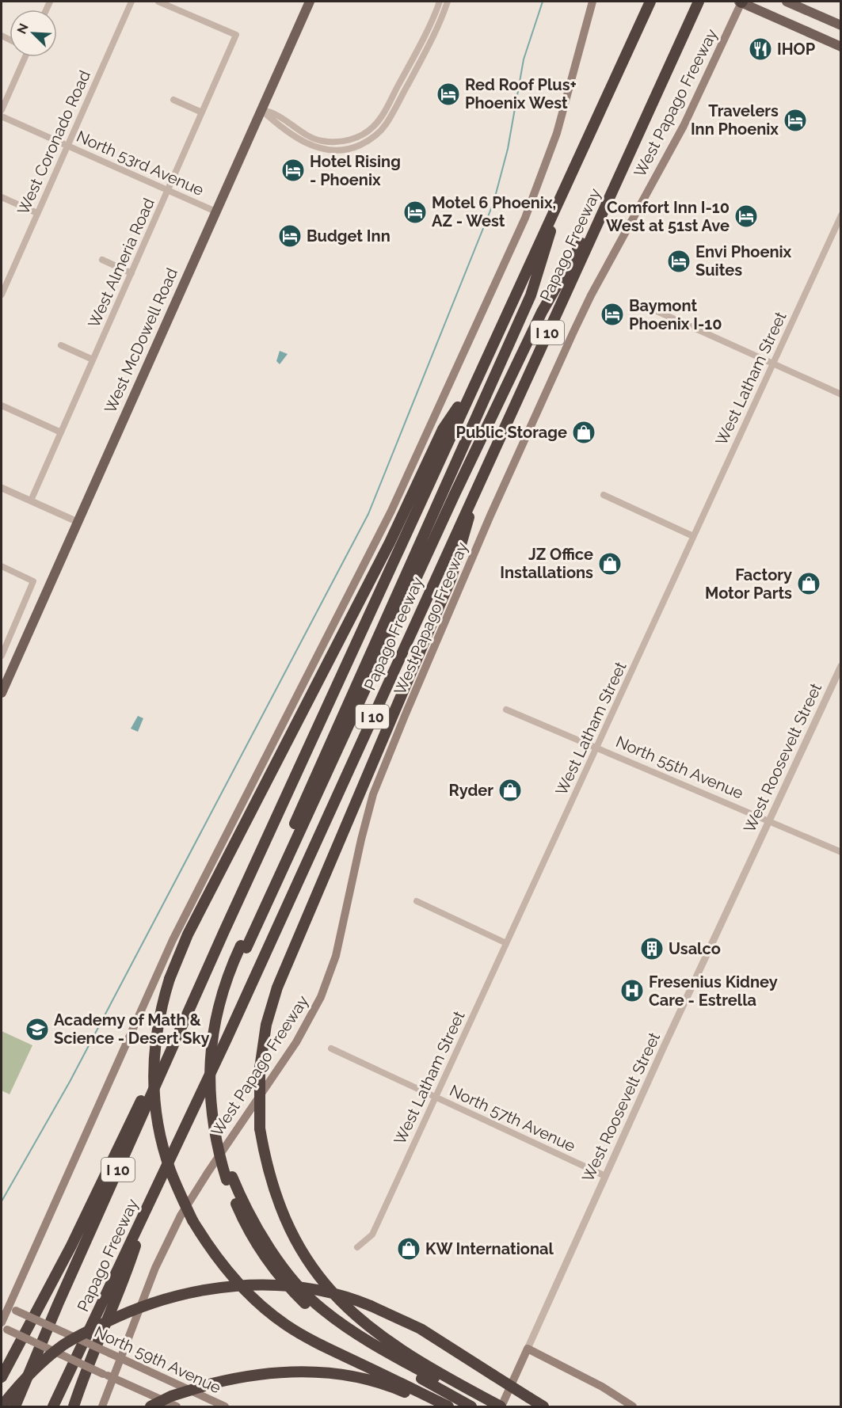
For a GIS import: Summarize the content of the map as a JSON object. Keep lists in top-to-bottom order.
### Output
{
  "streets": {
    "highway": ["Papago Freeway", "I 10"],
    "main road": [
      "West Papago Freeway",
      "West McDowell Road",
      "West Roosevelt Street",
      "North 59th Avenue"
    ],
    "street": [
      "West Coronado Road",
      "North 53rd Avenue",
      "West Almeria Road",
      "West Latham Street",
      "North 55th Avenue",
      "North 57th Avenue"
    ]
  },
  "crossings": [
    ["West Papago Freeway", "North 59th Avenue"],
    ["West Coronado Road", "North 53rd Avenue"],
    ["North 53rd Avenue", "West Almeria Road"],
    ["North 53rd Avenue", "West McDowell Road"],
    ["West Latham Street", "North 55th Avenue"],
    ["West Latham Street", "North 57th Avenue"],
    ["West Roosevelt Street", "North 55th Avenue"],
    ["West Roosevelt Street", "North 57th Avenue"]
  ],
  "places": {
    "restaurant": ["IHOP"],
    "hotel": [
      "Red Roof Plus+ Phoenix West",
      "Travelers Inn Phoenix",
      "Hotel Rising - Phoenix",
      "Motel 6 Phoenix, AZ - West",
      "Comfort Inn I-10 West at 51st Ave",
      "Budget Inn",
      "Envi Phoenix Suites",
      "Baymont Phoenix I-10"
    ],
    "shop": [
      "Public Storage",
      "JZ Office Installations",
      "Factory Motor Parts",
      "Ryder",
      "KW International"
    ],
    "building": ["Usalco"],
    "hospital": ["Fresenius Kidney Care - Estrella"],
    "school or university": ["Academy of Math & Science - Desert Sky"]
  },
  "north": "top left"
}
